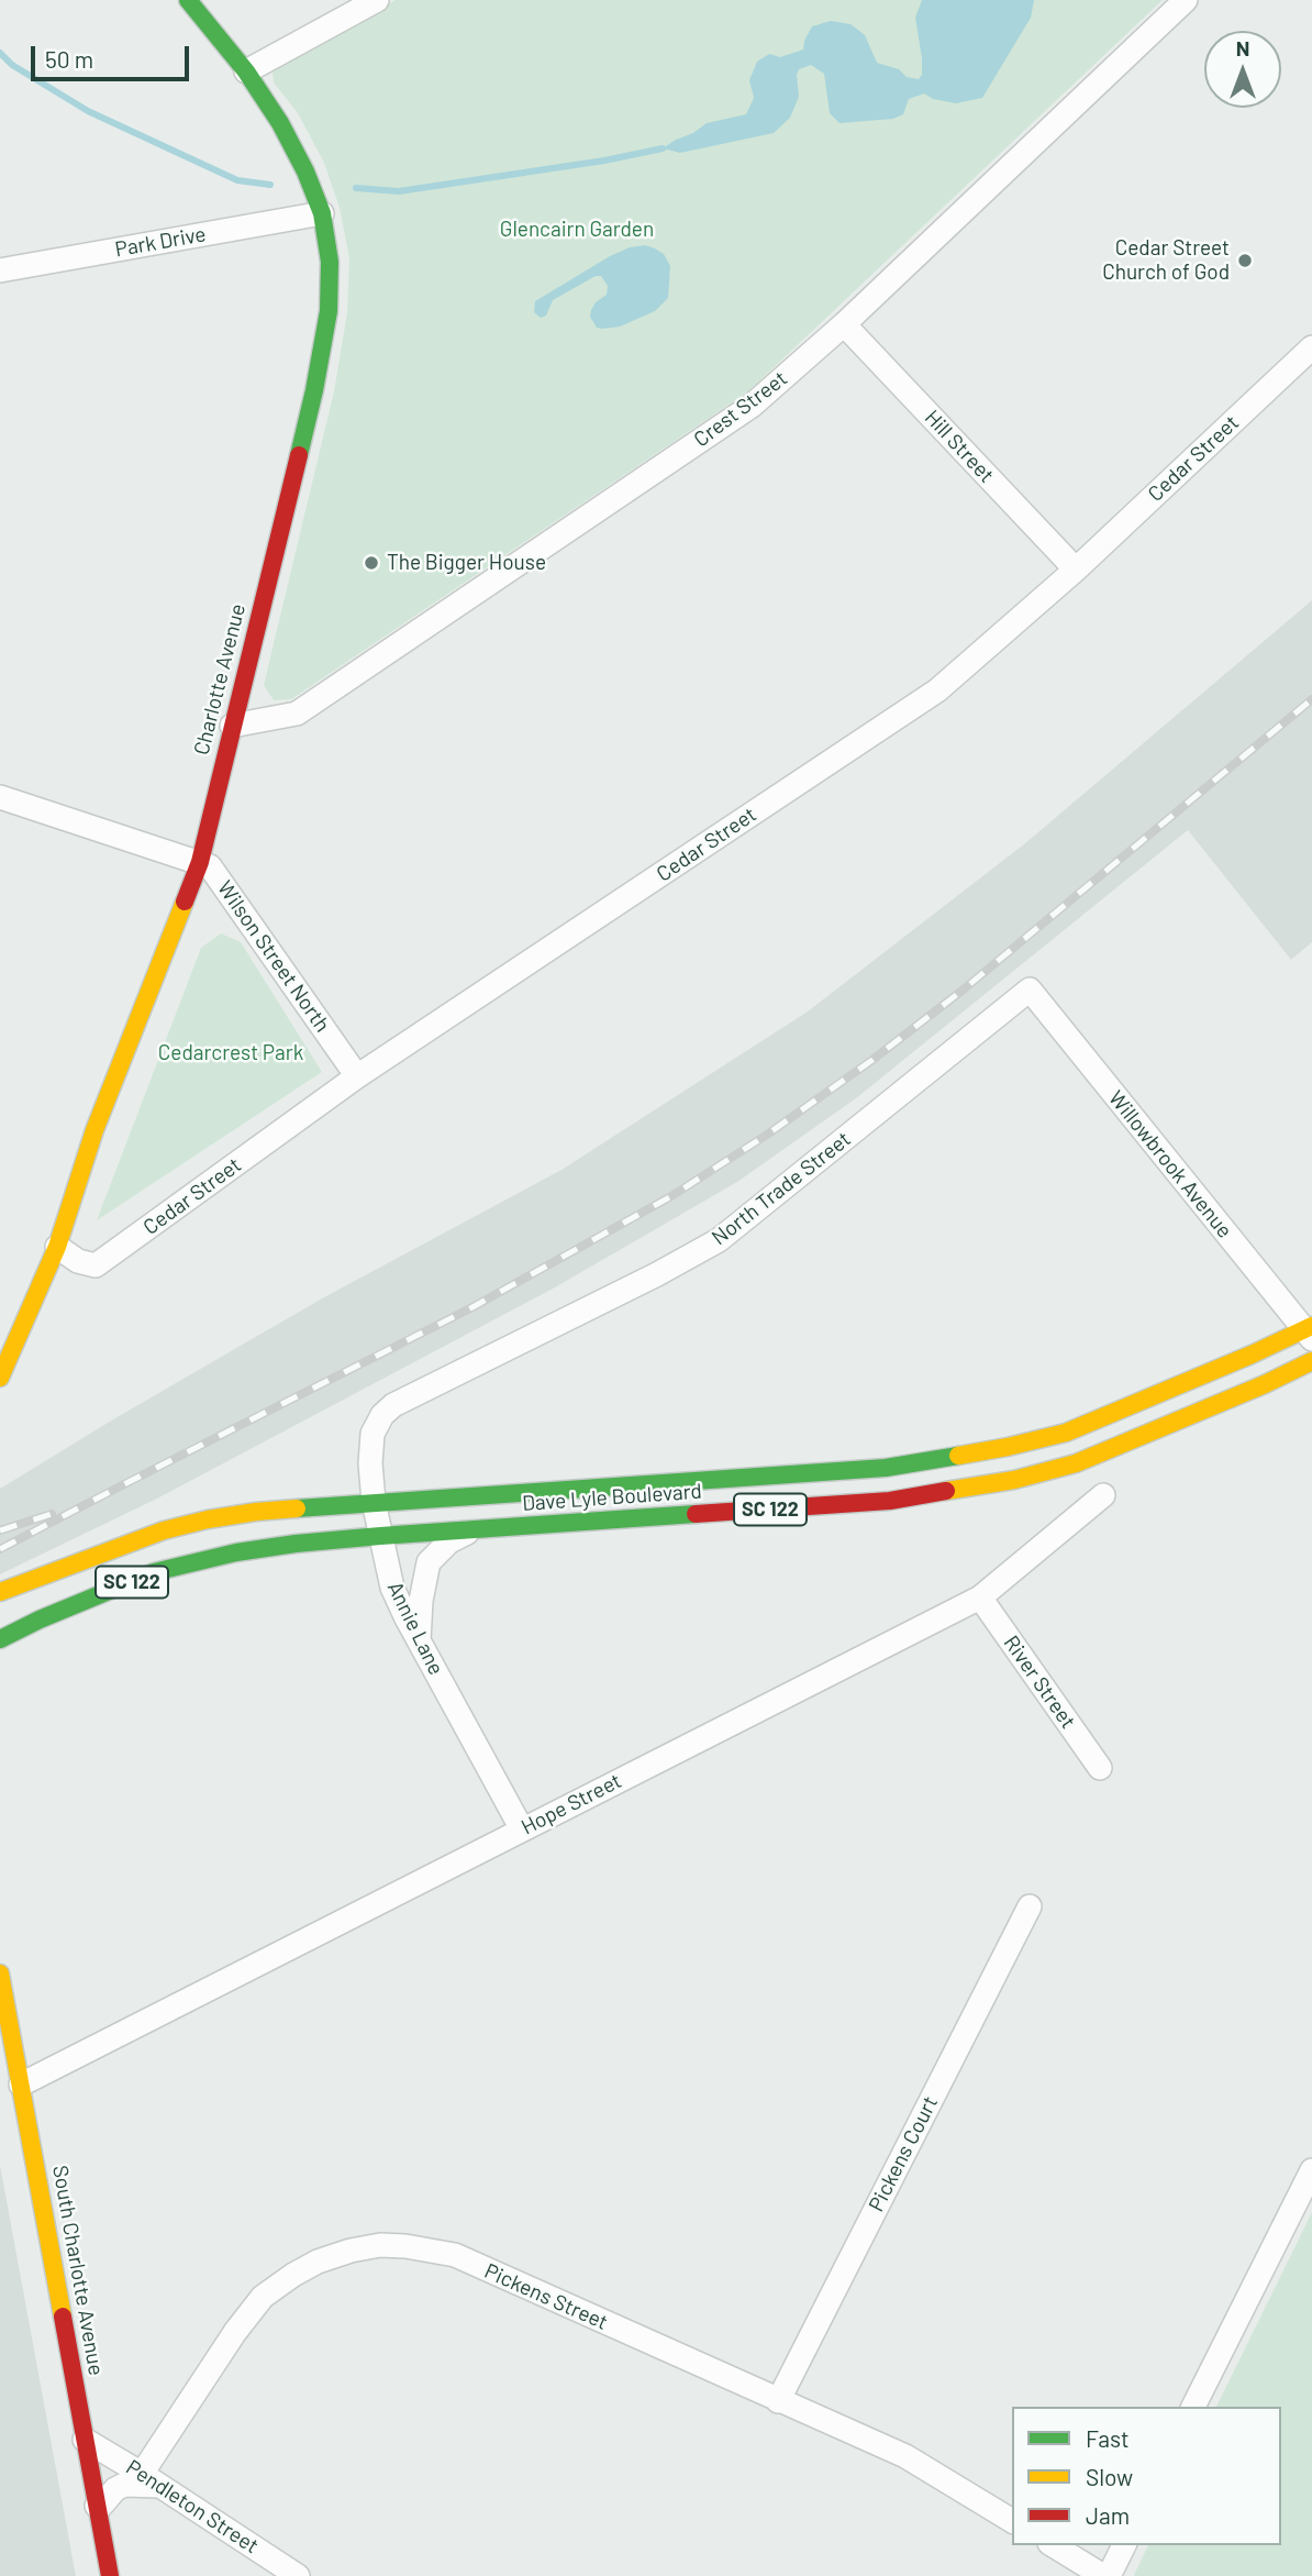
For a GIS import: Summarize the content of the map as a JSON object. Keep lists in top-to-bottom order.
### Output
{
  "streets": {
    "main road": [
      "Charlotte Avenue",
      "Dave Lyle Boulevard",
      "SC 122",
      "South Charlotte Avenue"
    ],
    "street": [
      "Park Drive",
      "Crest Street",
      "Hill Street",
      "Cedar Street",
      "Wilson Street North",
      "Willowbrook Avenue",
      "North Trade Street",
      "Annie Lane",
      "River Street",
      "Hope Street",
      "Pickens Court",
      "Pickens Street",
      "Pendleton Street"
    ]
  },
  "crossings": [
    ["Park Drive", "Charlotte Avenue"],
    ["Crest Street", "Hill Street"],
    ["Crest Street", "Charlotte Avenue"],
    ["Hill Street", "Cedar Street"],
    ["Cedar Street", "Charlotte Avenue"],
    ["Cedar Street", "Wilson Street North"],
    ["Charlotte Avenue", "Wilson Street North"],
    ["Willowbrook Avenue", "North Trade Street"],
    ["Willowbrook Avenue", "Dave Lyle Boulevard"],
    ["North Trade Street", "Annie Lane"],
    ["Dave Lyle Boulevard", "Annie Lane"],
    ["Annie Lane", "Hope Street"],
    ["River Street", "Hope Street"],
    ["Hope Street", "South Charlotte Avenue"],
    ["Pickens Court", "Pickens Street"],
    ["South Charlotte Avenue", "Pendleton Street"],
    ["Pickens Street", "Pendleton Street"]
  ],
  "parks": ["Glencairn Garden", "Cedarcrest Park"],
  "places": ["Cedar Street Church of God", "The Bigger House"],
  "legend": ["Fast", "Slow", "Jam"],
  "scale_bar": "50 m",
  "north": "top"
}
